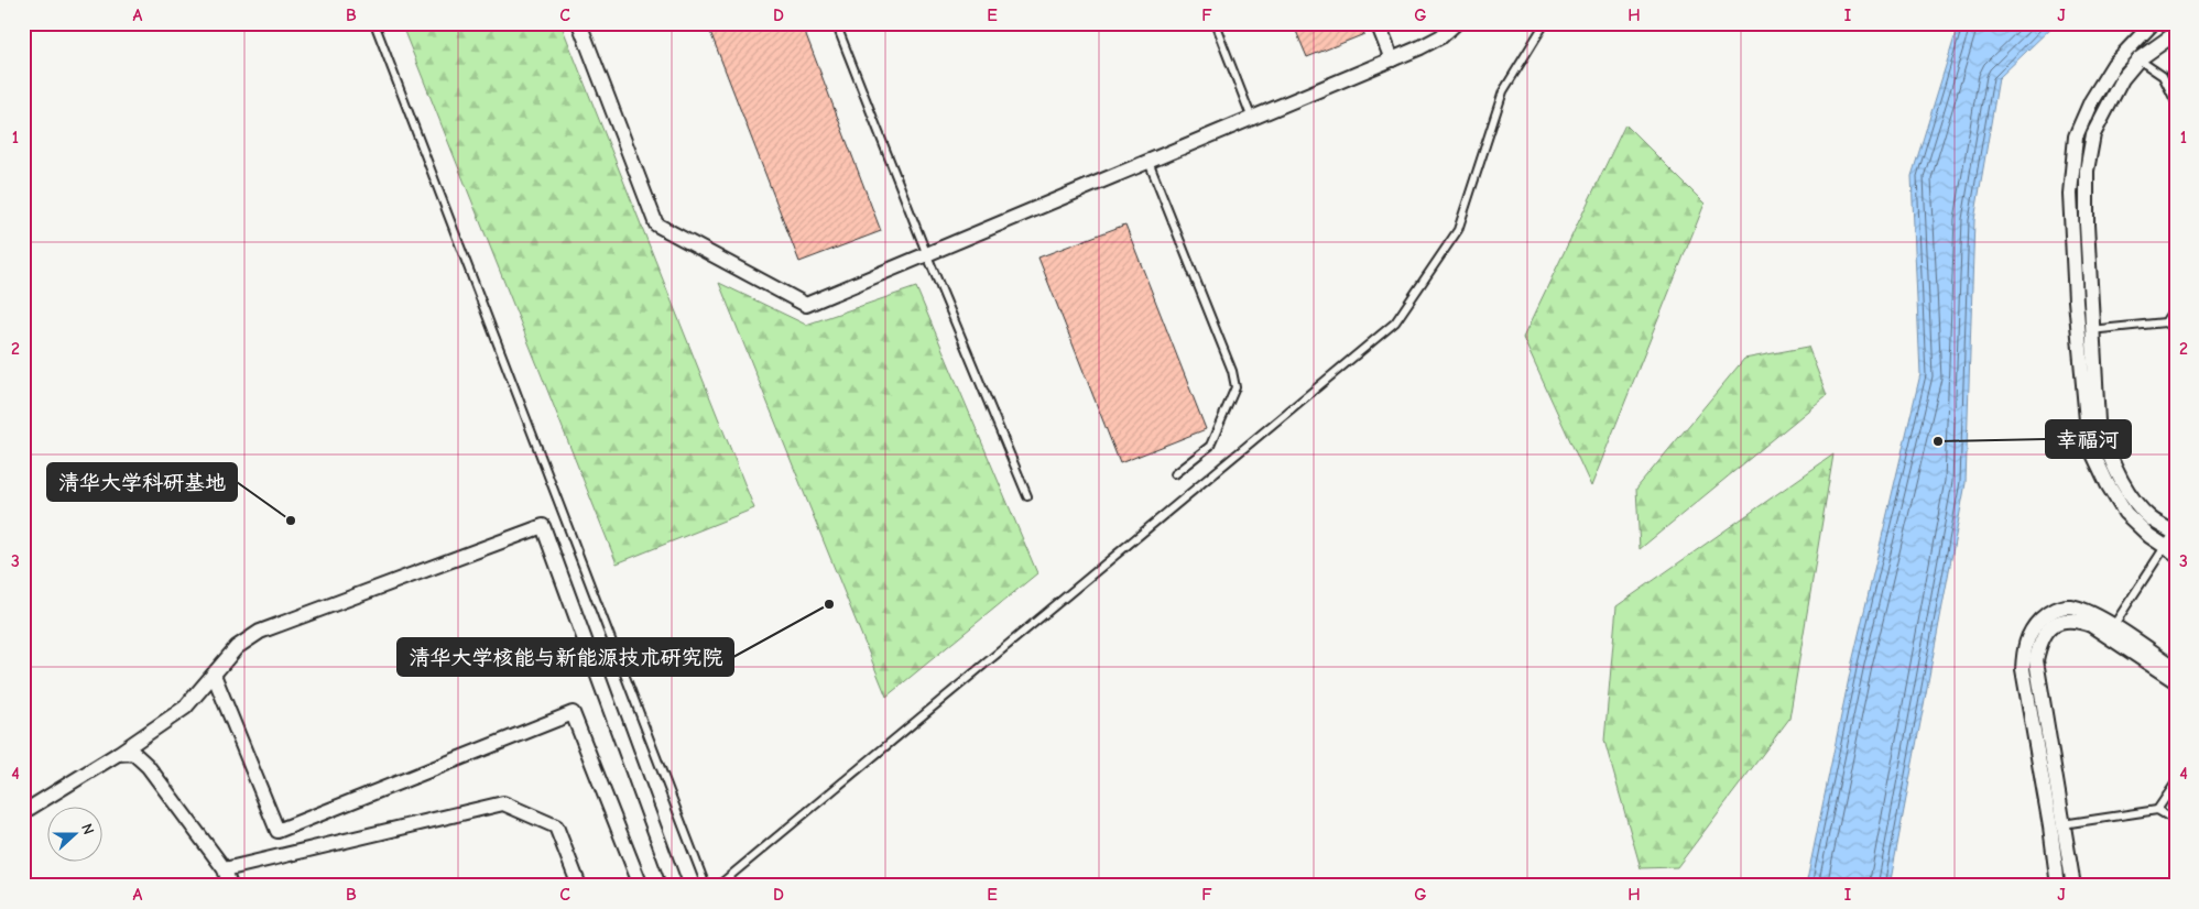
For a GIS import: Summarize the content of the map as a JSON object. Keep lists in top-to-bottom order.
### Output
{
  "places": ["幸福河", "清华大学科研基地", "清华大学核能与新能源技术研究院"],
  "north": "right",
  "grid": {
    "columns": [
      "A",
      "B",
      "C",
      "D",
      "E",
      "F",
      "G",
      "H",
      "I",
      "J"
    ],
    "rows": [
      "1",
      "2",
      "3",
      "4"
    ]
  }
}
